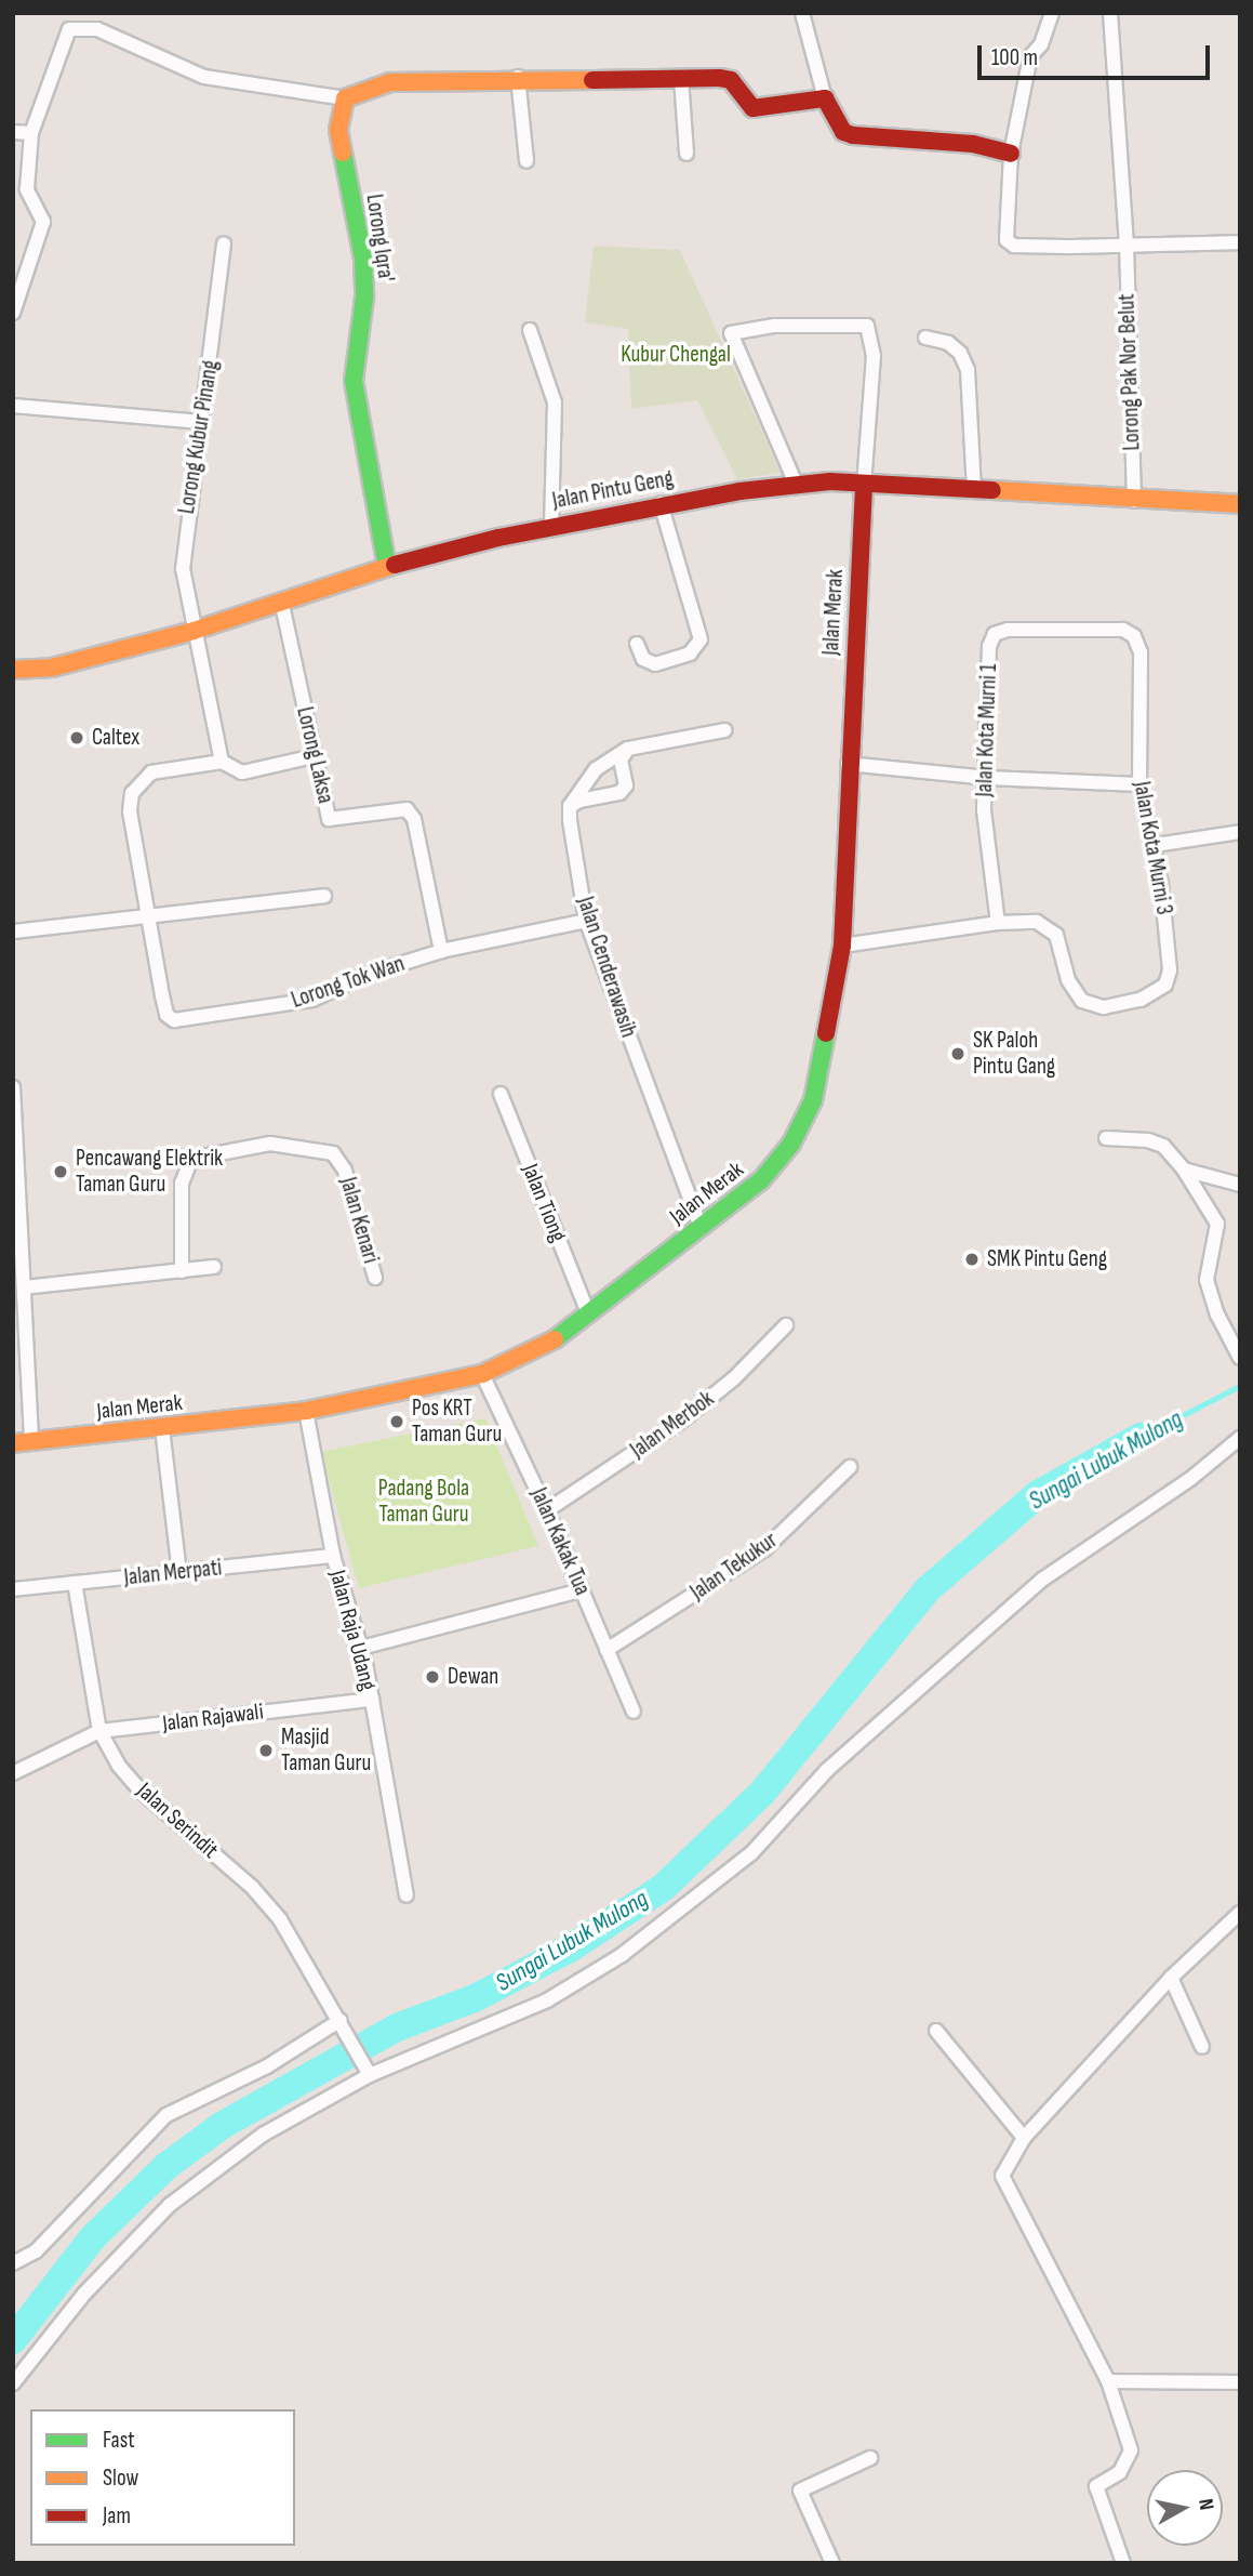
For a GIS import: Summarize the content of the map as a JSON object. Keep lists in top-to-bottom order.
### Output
{
  "streets": {
    "street": [
      "Lorong Iqra'",
      "Lorong Pak Nor Belut",
      "Lorong Kubur Pinang",
      "Jalan Pintu Geng",
      "Jalan Merak",
      "Jalan Kota Murni 1",
      "Lorong Laksa",
      "Jalan Kota Murni 3",
      "Jalan Cenderawasih",
      "Lorong Tok Wan",
      "Jalan Tiong",
      "Jalan Kenari",
      "Jalan Merbok",
      "Jalan Kakak Tua",
      "Jalan Tekukur",
      "Jalan Merpati",
      "Jalan Raja Udang",
      "Jalan Rajawali",
      "Jalan Serindit"
    ]
  },
  "crossings": [
    ["Lorong Iqra'", "Jalan Pintu Geng"],
    ["Lorong Pak Nor Belut", "Jalan Pintu Geng"],
    ["Lorong Kubur Pinang", "Jalan Pintu Geng"],
    ["Jalan Pintu Geng", "Jalan Merak"],
    ["Jalan Pintu Geng", "Lorong Laksa"],
    ["Jalan Merak", "Jalan Cenderawasih"],
    ["Jalan Merak", "Jalan Tiong"],
    ["Jalan Merak", "Jalan Kakak Tua"],
    ["Jalan Merak", "Jalan Raja Udang"],
    ["Jalan Kota Murni 1", "Jalan Kota Murni 3"],
    ["Lorong Laksa", "Lorong Tok Wan"],
    ["Jalan Cenderawasih", "Lorong Tok Wan"],
    ["Jalan Merbok", "Jalan Kakak Tua"],
    ["Jalan Kakak Tua", "Jalan Tekukur"],
    ["Jalan Merpati", "Jalan Raja Udang"],
    ["Jalan Merpati", "Jalan Serindit"],
    ["Jalan Raja Udang", "Jalan Rajawali"],
    ["Jalan Rajawali", "Jalan Serindit"]
  ],
  "water": ["Sungai Lubuk Mulong"],
  "parks": ["Kubur Chengal", "Padang Bola Taman Guru"],
  "places": [
    "Caltex",
    "SK Paloh Pintu Gang",
    "Pencawang Elektrik Taman Guru",
    "SMK Pintu Geng",
    "Pos KRT Taman Guru",
    "Dewan",
    "Masjid Taman Guru"
  ],
  "legend": ["Fast", "Slow", "Jam"],
  "scale_bar": "100 m",
  "north": "right"
}
